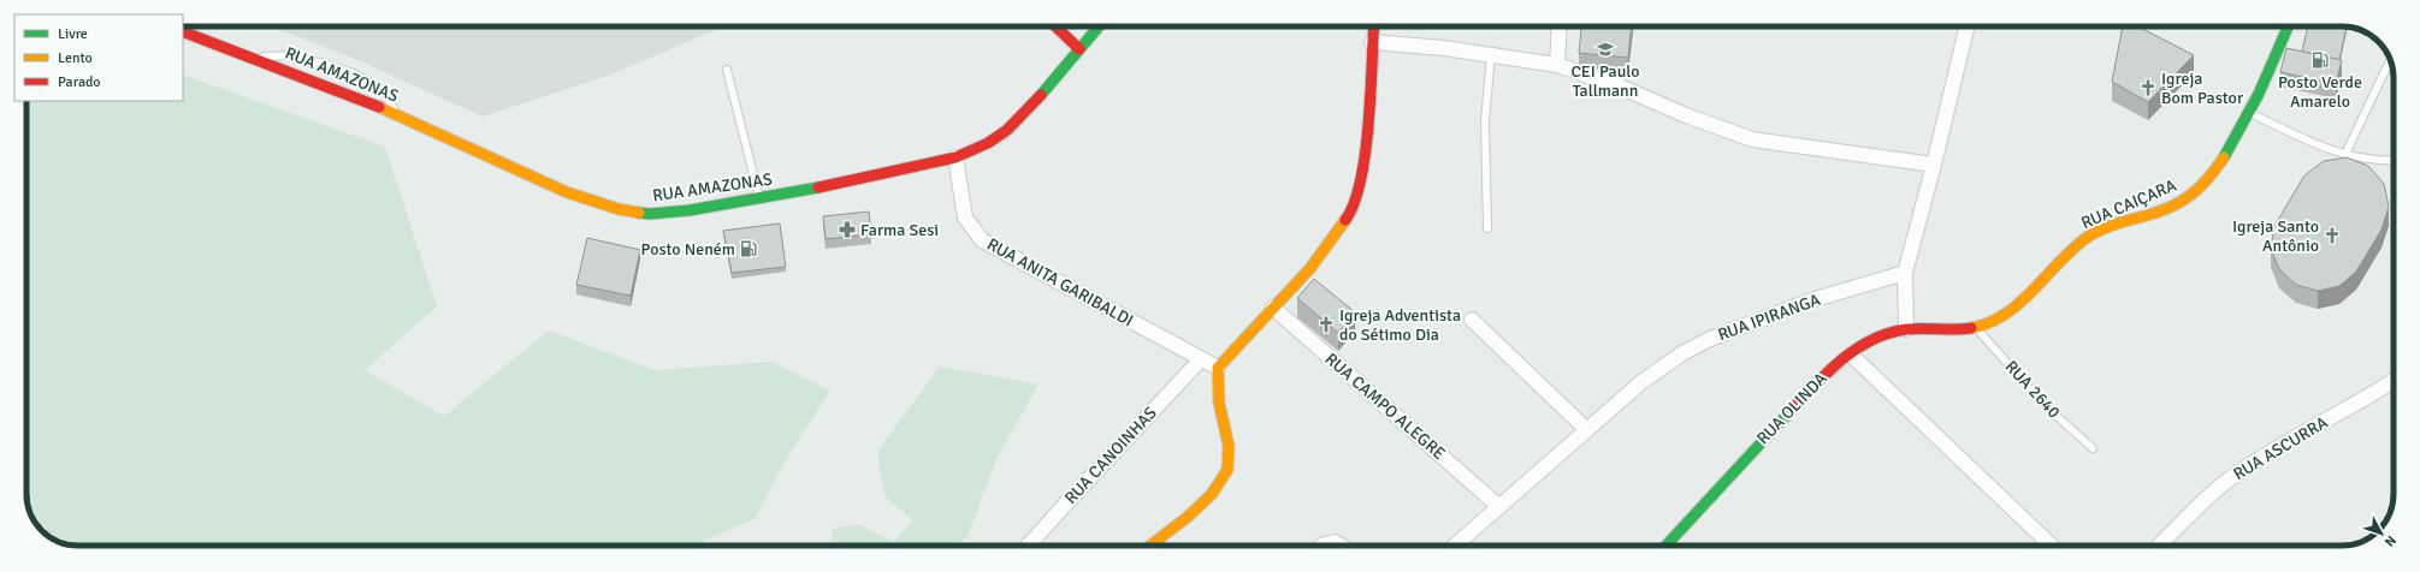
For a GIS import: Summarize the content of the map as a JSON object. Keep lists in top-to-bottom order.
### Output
{
  "streets": {
    "street": [
      "RUA AMAZONAS",
      "RUA CAIÇARA",
      "RUA ANITA GARIBALDI",
      "RUA IPIRANGA",
      "RUA CAMPO ALEGRE",
      "RUA OLINDA",
      "RUA ASCURRA",
      "RUA CANOINHAS"
    ],
    "lane": ["RUA 2640"]
  },
  "crossings": [
    ["RUA AMAZONAS", "RUA ANITA GARIBALDI"],
    ["RUA CAIÇARA", "RUA 2640"],
    ["RUA CAIÇARA", "RUA OLINDA"],
    ["RUA ANITA GARIBALDI", "RUA CANOINHAS"],
    ["RUA IPIRANGA", "RUA CAMPO ALEGRE"]
  ],
  "places": {
    "school or university": ["CEI Paulo Tallmann"],
    "fuel station": ["Posto Verde Amarelo", "Posto Neném"],
    "church": ["Igreja Bom Pastor", "Igreja Santo Antônio", "Igreja Adventista do Sétimo Dia"],
    "pharmacy": ["Farma Sesi"]
  },
  "legend": ["Livre", "Lento", "Parado"],
  "north": "bottom right"
}
